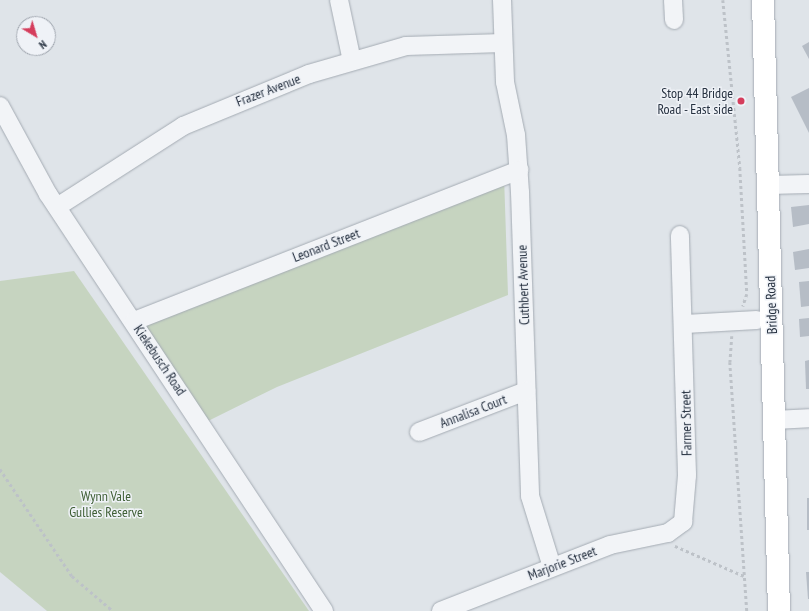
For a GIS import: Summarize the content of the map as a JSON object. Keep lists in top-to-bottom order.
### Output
{
  "streets": {
    "main road": ["Bridge Road"],
    "street": [
      "Frazer Avenue",
      "Leonard Street",
      "Cuthbert Avenue",
      "Kiekebusch Road",
      "Annalisa Court",
      "Farmer Street",
      "Marjorie Street"
    ]
  },
  "crossings": [
    ["Frazer Avenue", "Cuthbert Avenue"],
    ["Frazer Avenue", "Kiekebusch Road"],
    ["Leonard Street", "Cuthbert Avenue"],
    ["Leonard Street", "Kiekebusch Road"],
    ["Cuthbert Avenue", "Annalisa Court"],
    ["Cuthbert Avenue", "Marjorie Street"],
    ["Farmer Street", "Marjorie Street"]
  ],
  "parks": ["Wynn Vale Gullies Reserve"],
  "places": ["Stop 44 Bridge Road - East side"],
  "north": "bottom right"
}
